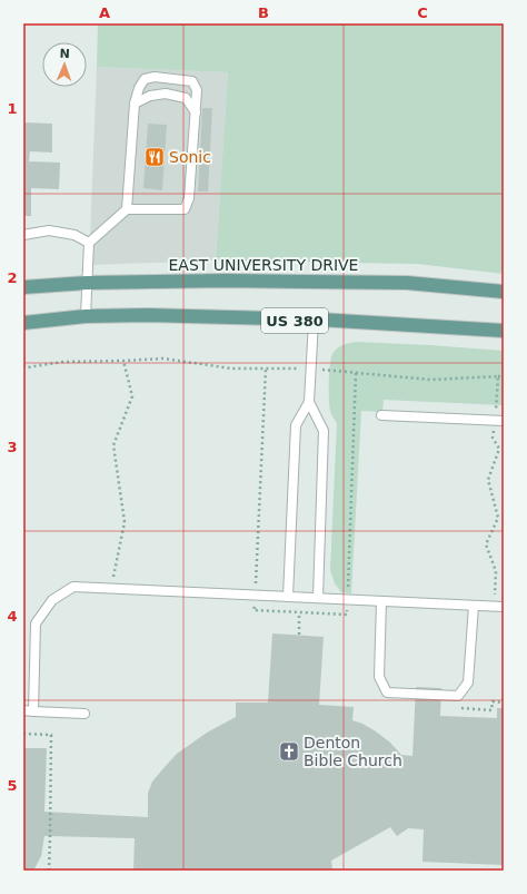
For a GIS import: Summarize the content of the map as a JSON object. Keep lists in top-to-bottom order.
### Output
{
  "streets": {
    "main road": ["EAST UNIVERSITY DRIVE", "US 380"]
  },
  "places": {
    "restaurant": ["Sonic"],
    "church": ["Denton Bible Church"]
  },
  "north": "top",
  "grid": {
    "columns": ["A", "B", "C"],
    "rows": [
      "1",
      "2",
      "3",
      "4",
      "5"
    ]
  }
}
